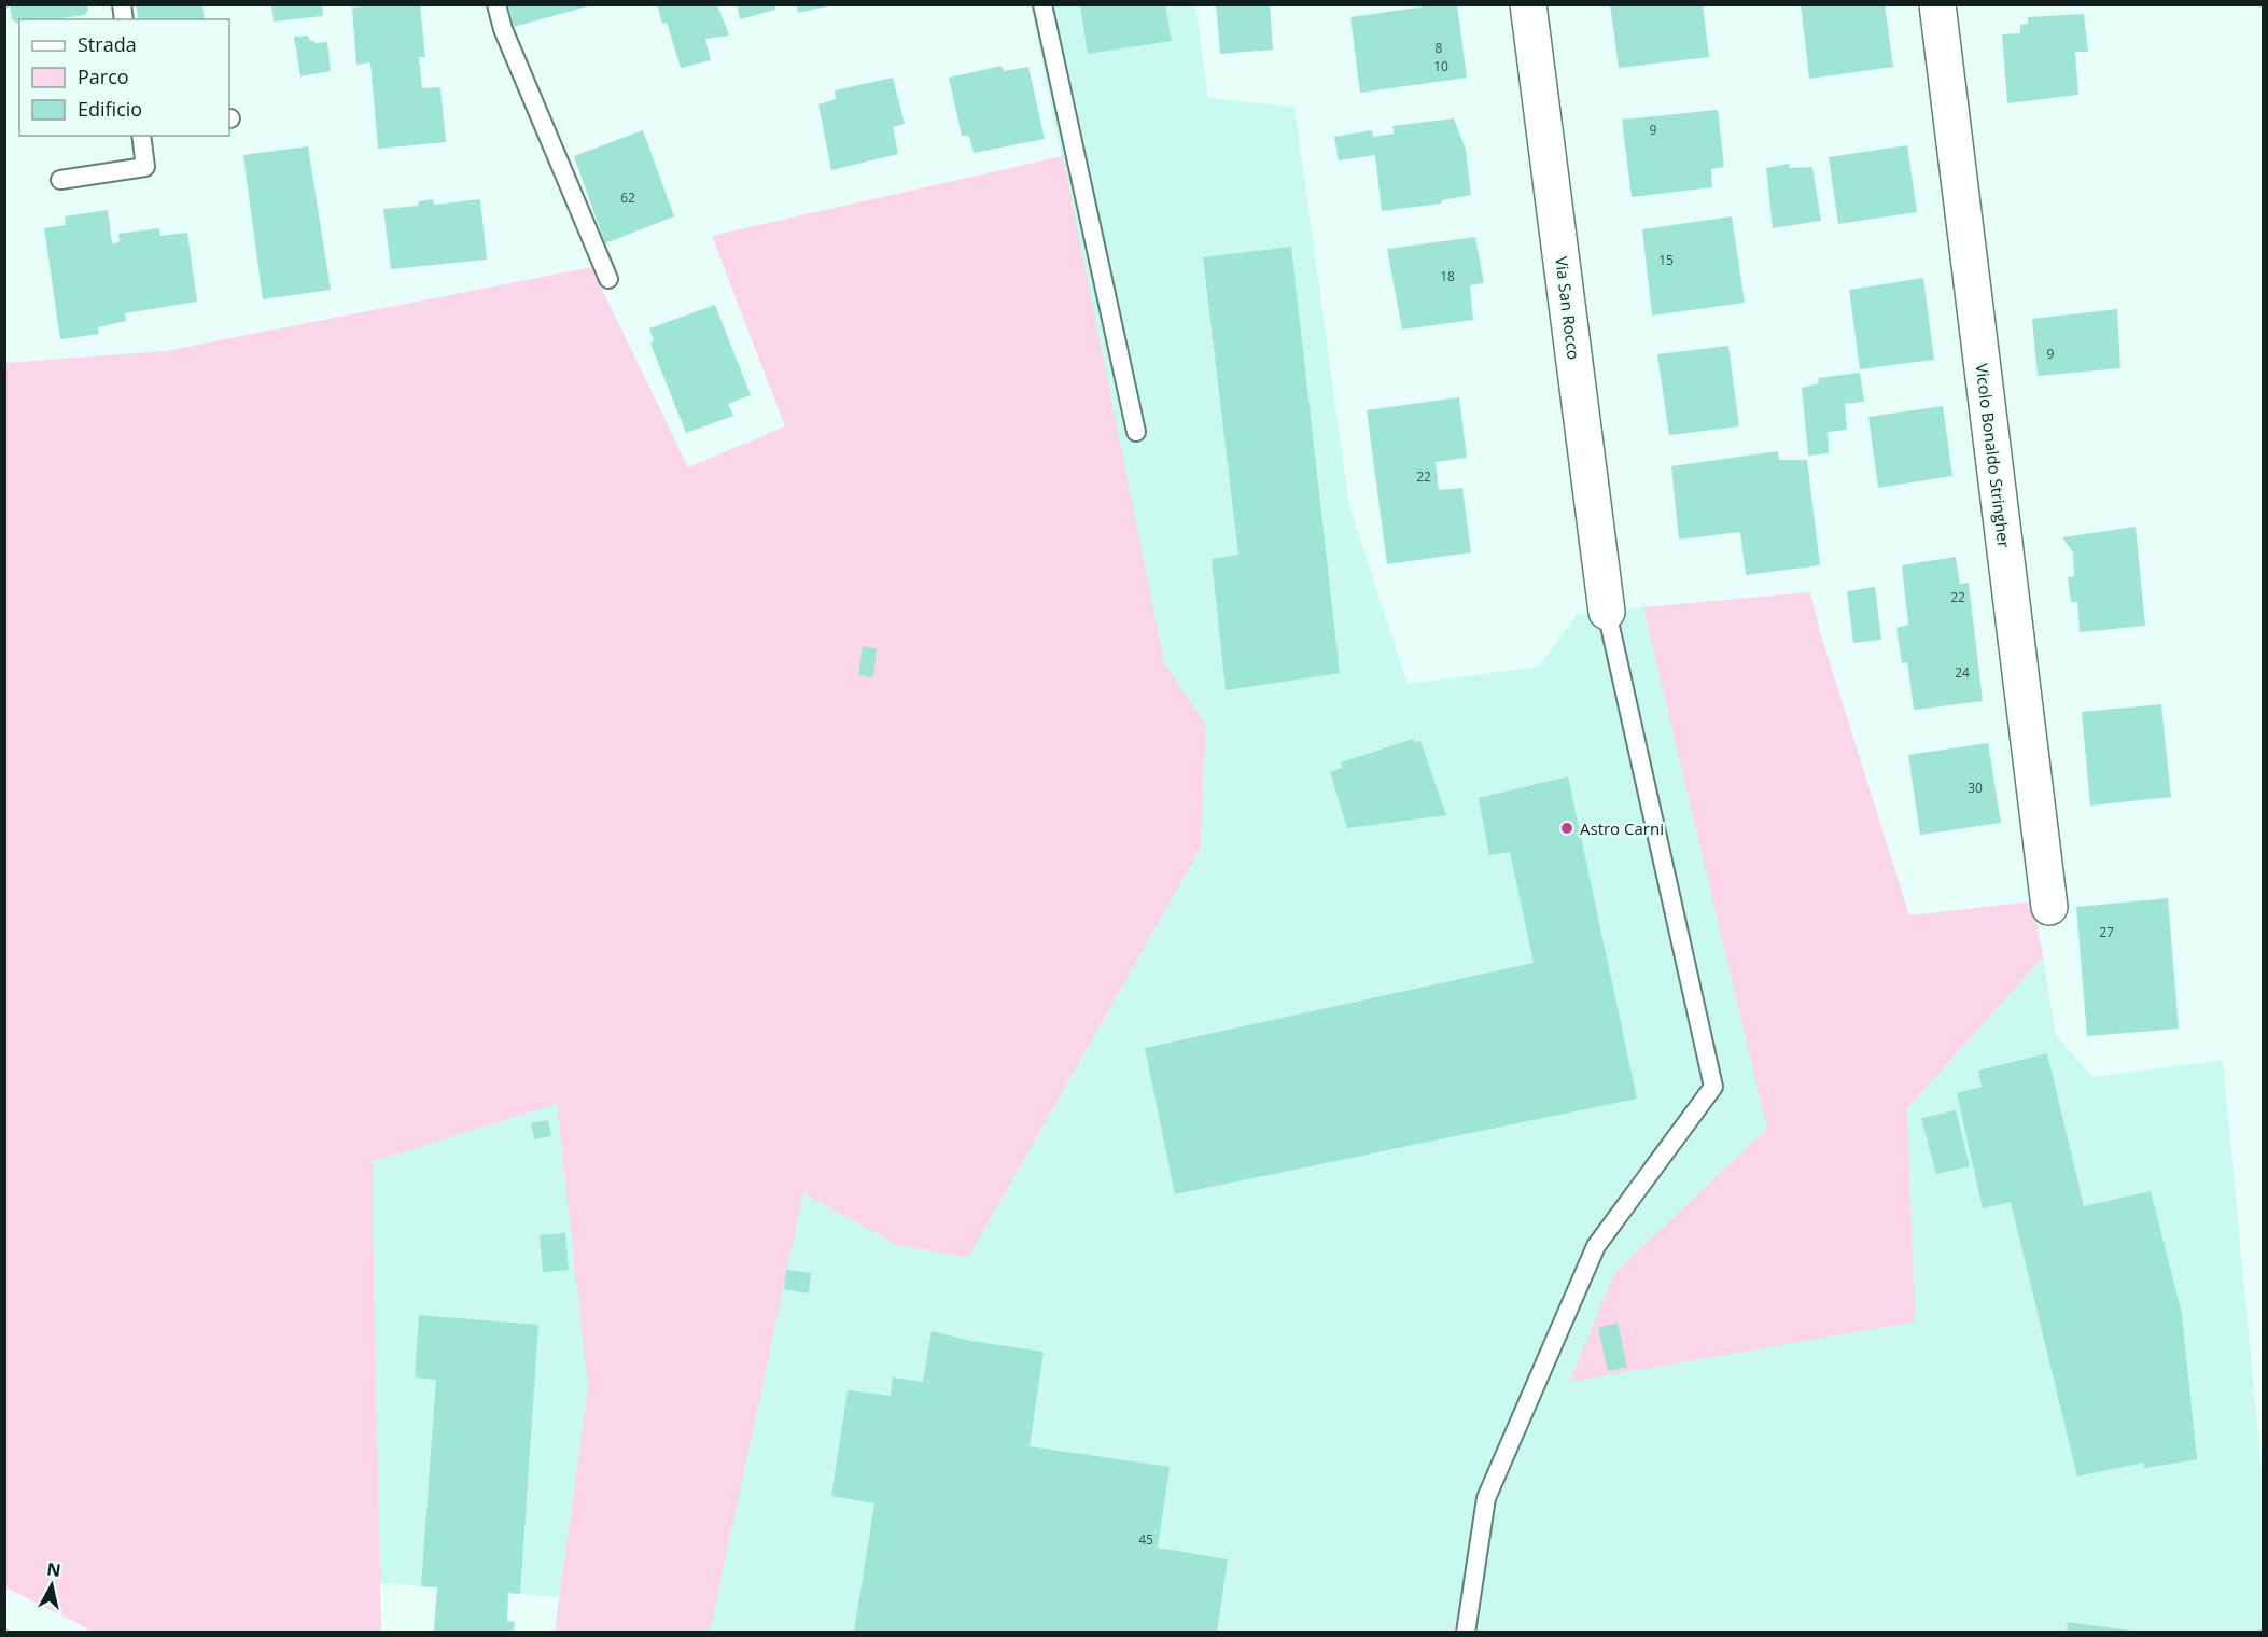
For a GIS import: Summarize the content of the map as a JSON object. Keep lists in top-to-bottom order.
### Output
{
  "streets": {
    "street": ["Via San Rocco", "Vicolo Bonaldo Stringher"]
  },
  "places": ["Astro Carni"],
  "house_numbers": [
    "8",
    "10",
    "9",
    "62",
    "15",
    "18",
    "9",
    "22",
    "22",
    "24",
    "30",
    "27",
    "45"
  ],
  "legend": ["Strada", "Parco", "Edificio"],
  "north": "top"
}
